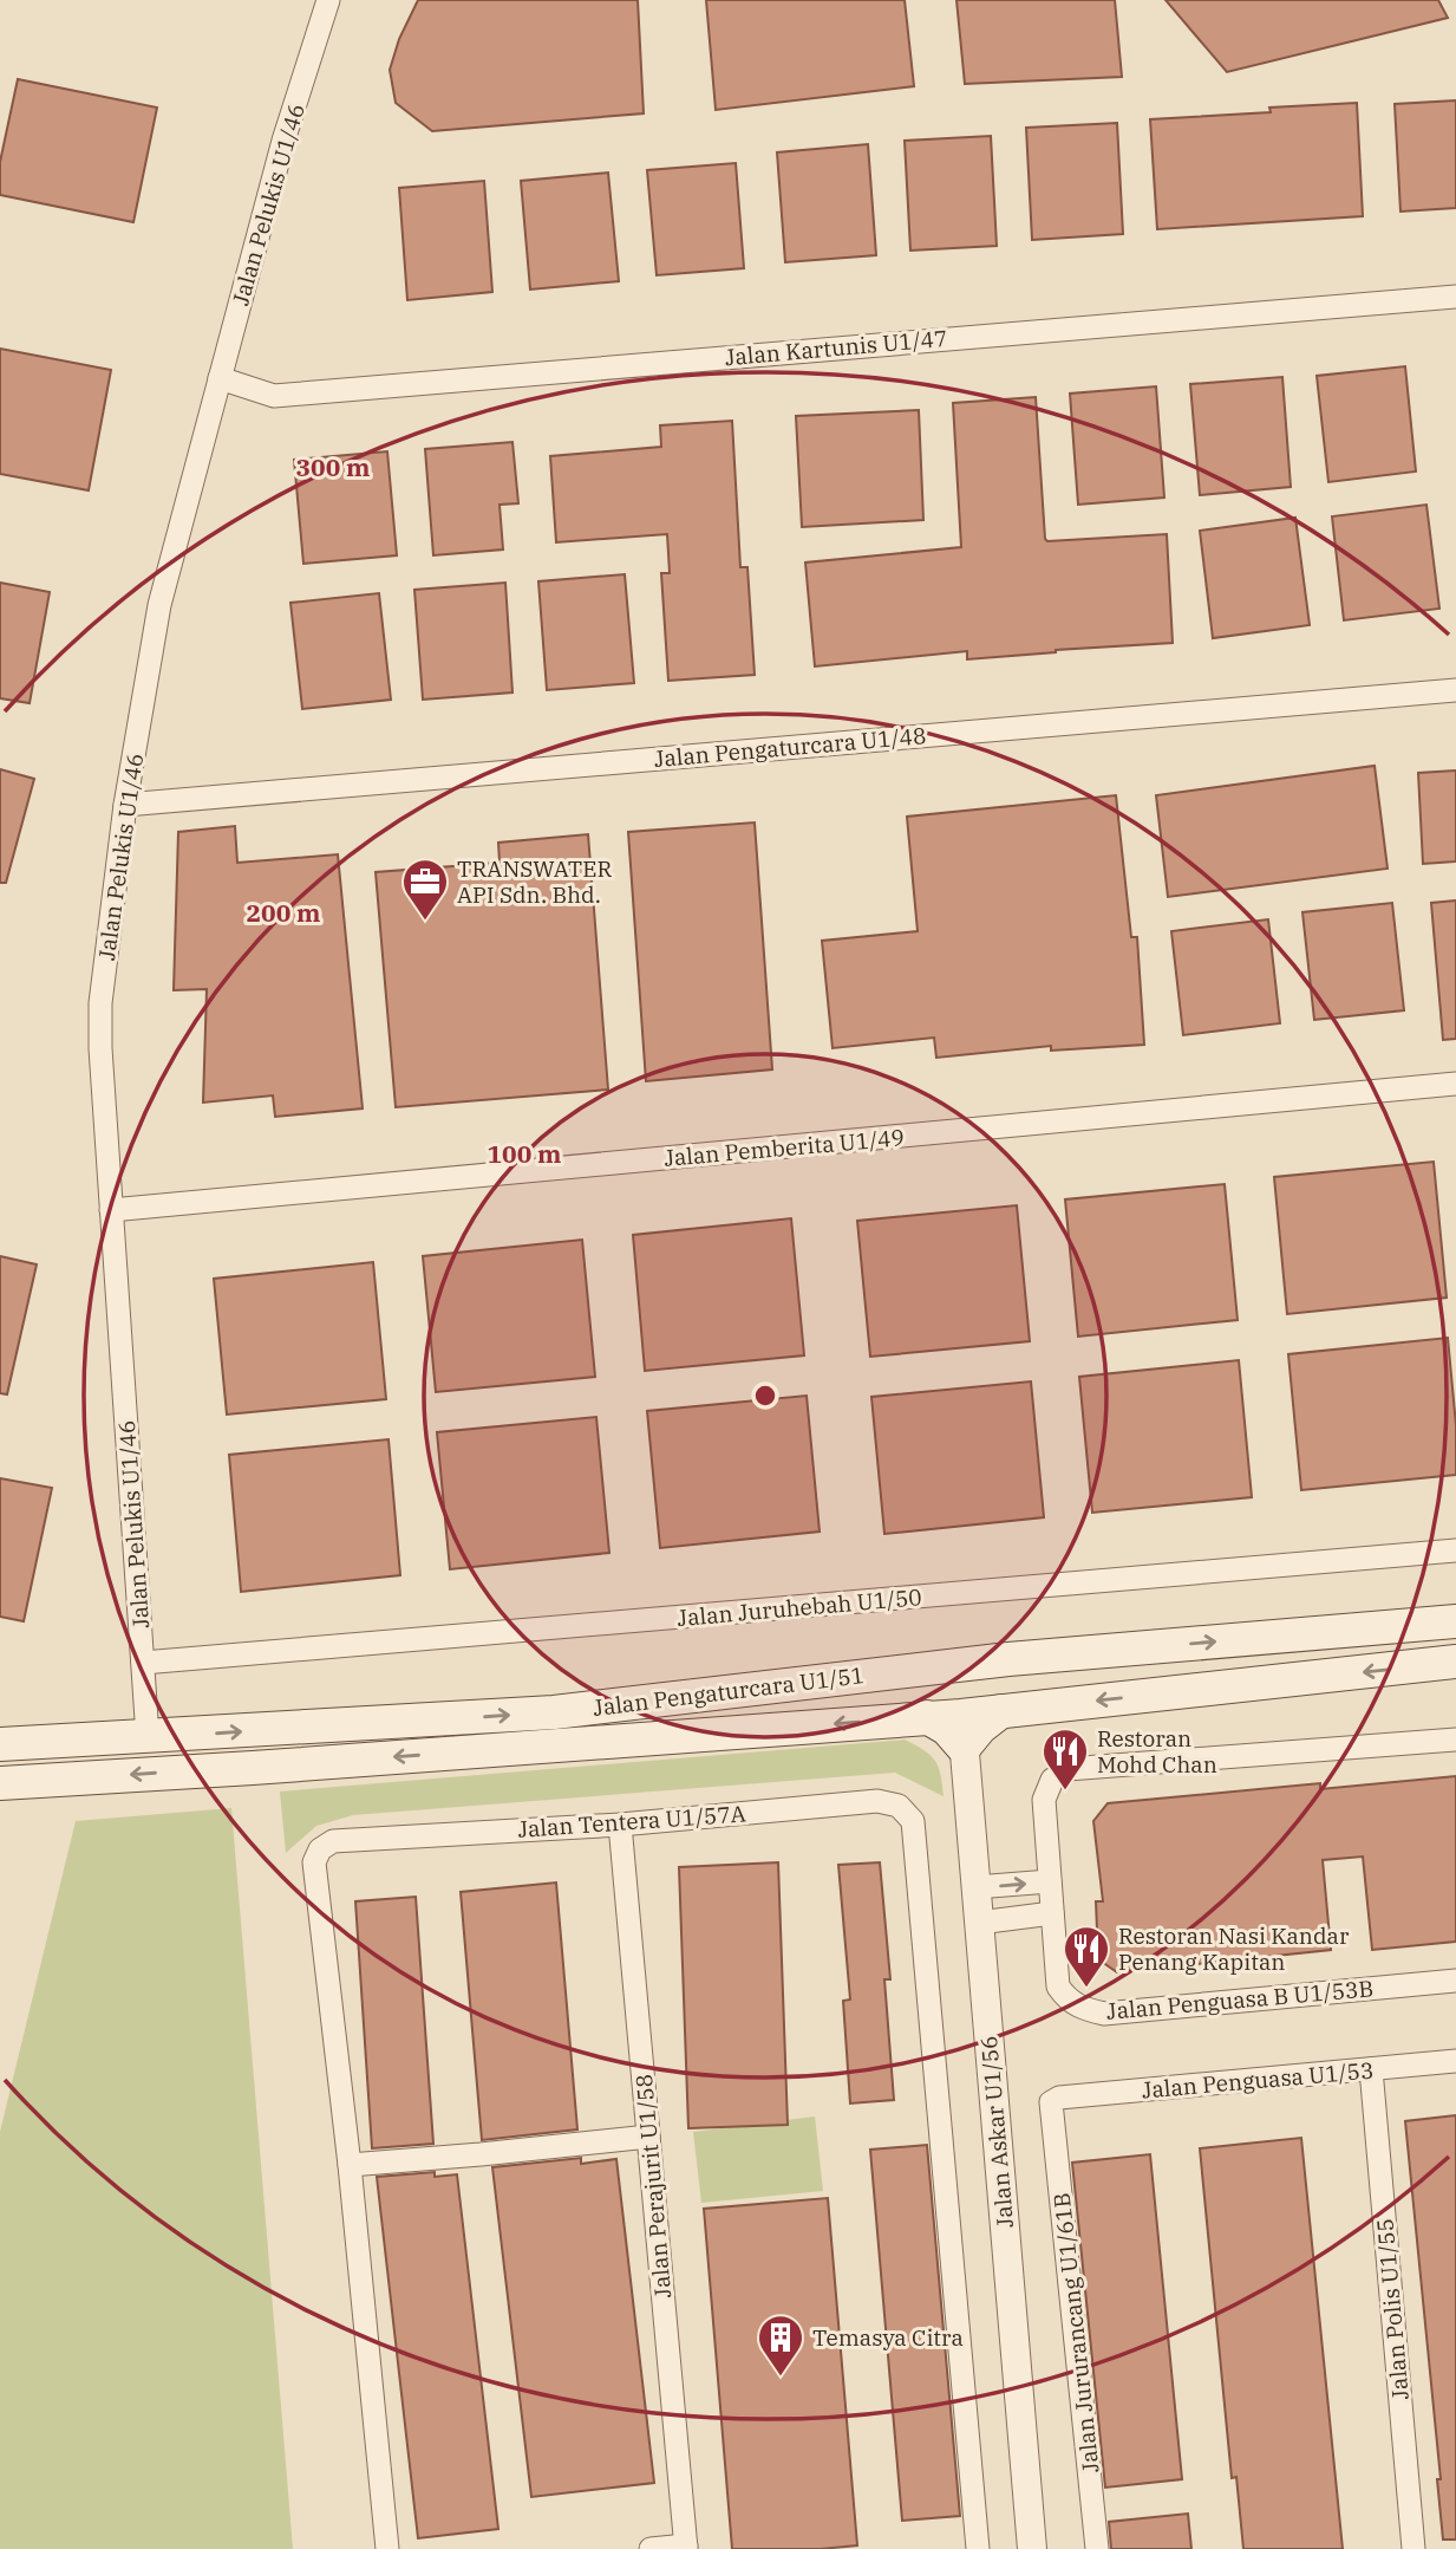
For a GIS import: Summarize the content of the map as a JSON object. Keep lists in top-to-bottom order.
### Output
{
  "streets": {
    "main road": ["Jalan Pengaturcara U1/51"],
    "street": [
      "Jalan Pelukis U1/46",
      "Jalan Kartunis U1/47",
      "Jalan Pengaturcara U1/48",
      "Jalan Pemberita U1/49",
      "Jalan Juruhebah U1/50",
      "Jalan Tentera U1/57A",
      "Jalan Penguasa B U1/53B",
      "Jalan Penguasa U1/53",
      "Jalan Askar U1/56",
      "Jalan Perajurit U1/58",
      "Jalan Polis U1/55",
      "Jalan Jururancang U1/61B"
    ]
  },
  "crossings": [
    ["Jalan Pelukis U1/46", "Jalan Kartunis U1/47"],
    ["Jalan Pelukis U1/46", "Jalan Pengaturcara U1/48"],
    ["Jalan Pelukis U1/46", "Jalan Pemberita U1/49"],
    ["Jalan Pelukis U1/46", "Jalan Juruhebah U1/50"],
    ["Jalan Pelukis U1/46", "Jalan Pengaturcara U1/51"],
    ["Jalan Pengaturcara U1/51", "Jalan Askar U1/56"],
    ["Jalan Tentera U1/57A", "Jalan Perajurit U1/58"],
    ["Jalan Penguasa U1/53", "Jalan Polis U1/55"],
    ["Jalan Penguasa U1/53", "Jalan Jururancang U1/61B"]
  ],
  "places": {
    "office": ["TRANSWATER API Sdn. Bhd."],
    "restaurant": ["Restoran Mohd Chan", "Restoran Nasi Kandar Penang Kapitan"],
    "building": ["Temasya Citra"]
  },
  "rings": ["300 m", "200 m", "100 m"]
}
